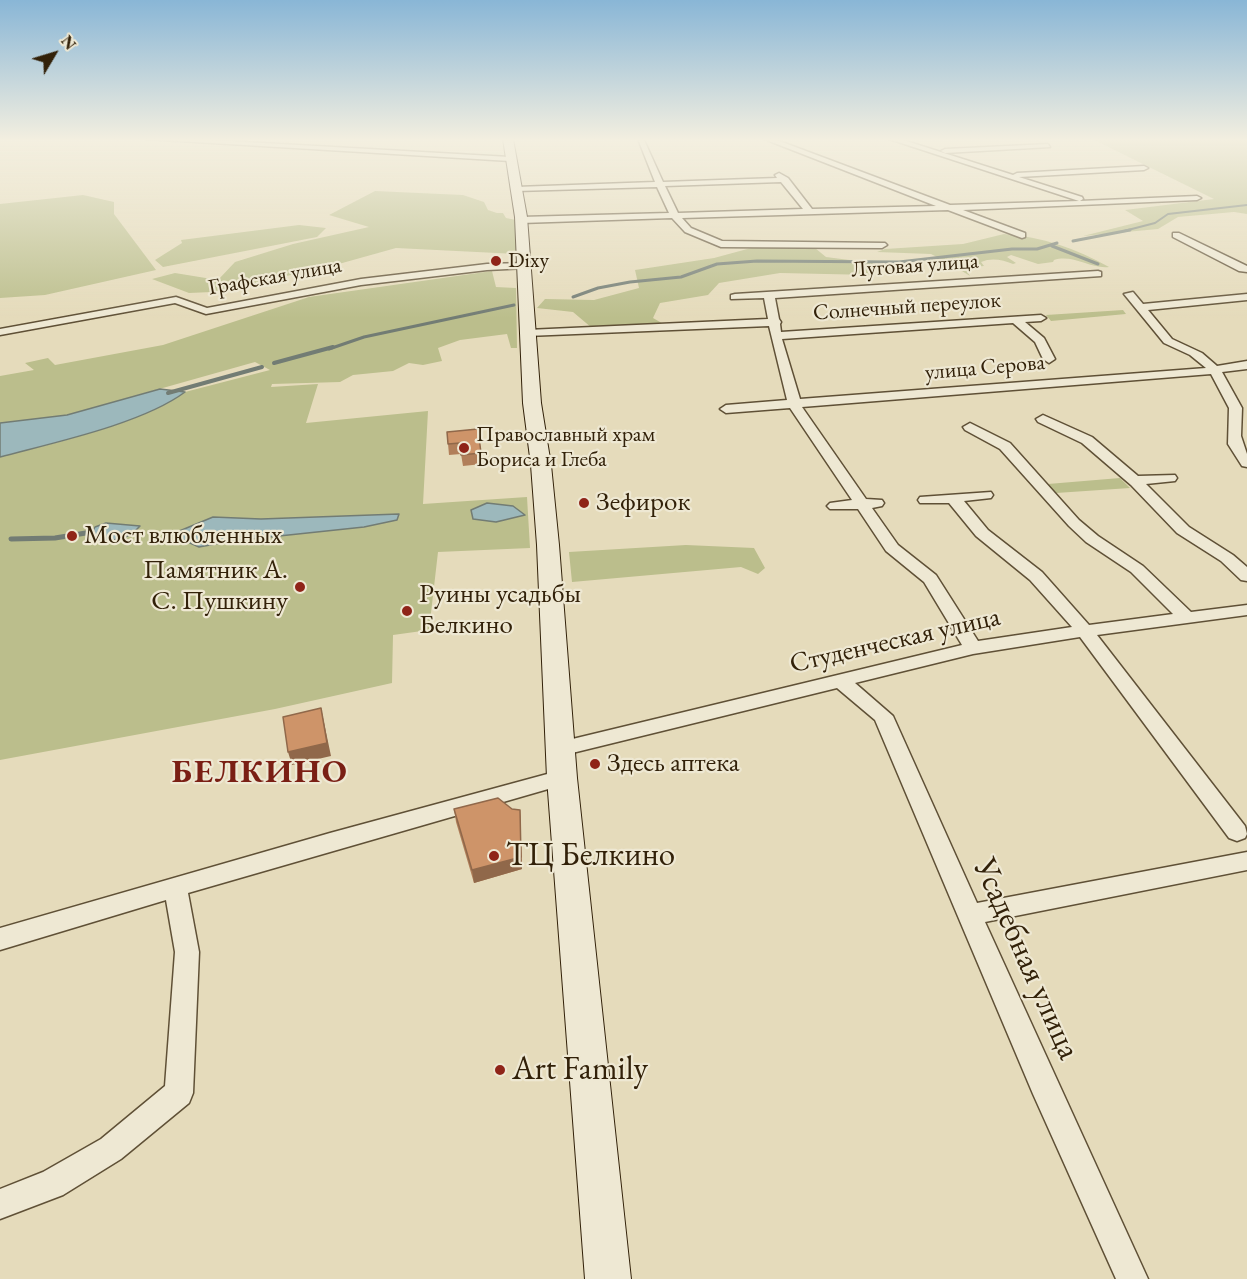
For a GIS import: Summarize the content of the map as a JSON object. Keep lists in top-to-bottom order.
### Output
{
  "streets": {
    "street": [
      "Луговая улица",
      "Графская улица",
      "Солнечный переулок",
      "улица Серова",
      "Студенческая улица",
      "Усадебная улица"
    ]
  },
  "crossings": [
    ["Студенческая улица", "Усадебная улица"]
  ],
  "districts": ["БЕЛКИНО"],
  "places": [
    "Dixy",
    "Православный храм Бориса и Глеба",
    "Зефирок",
    "Мост влюбленных",
    "Памятник А. С. Пушкину",
    "Руины усадьбы Белкино",
    "Здесь аптека",
    "ТЦ Белкино",
    "Art Family"
  ],
  "north": "top right"
}
